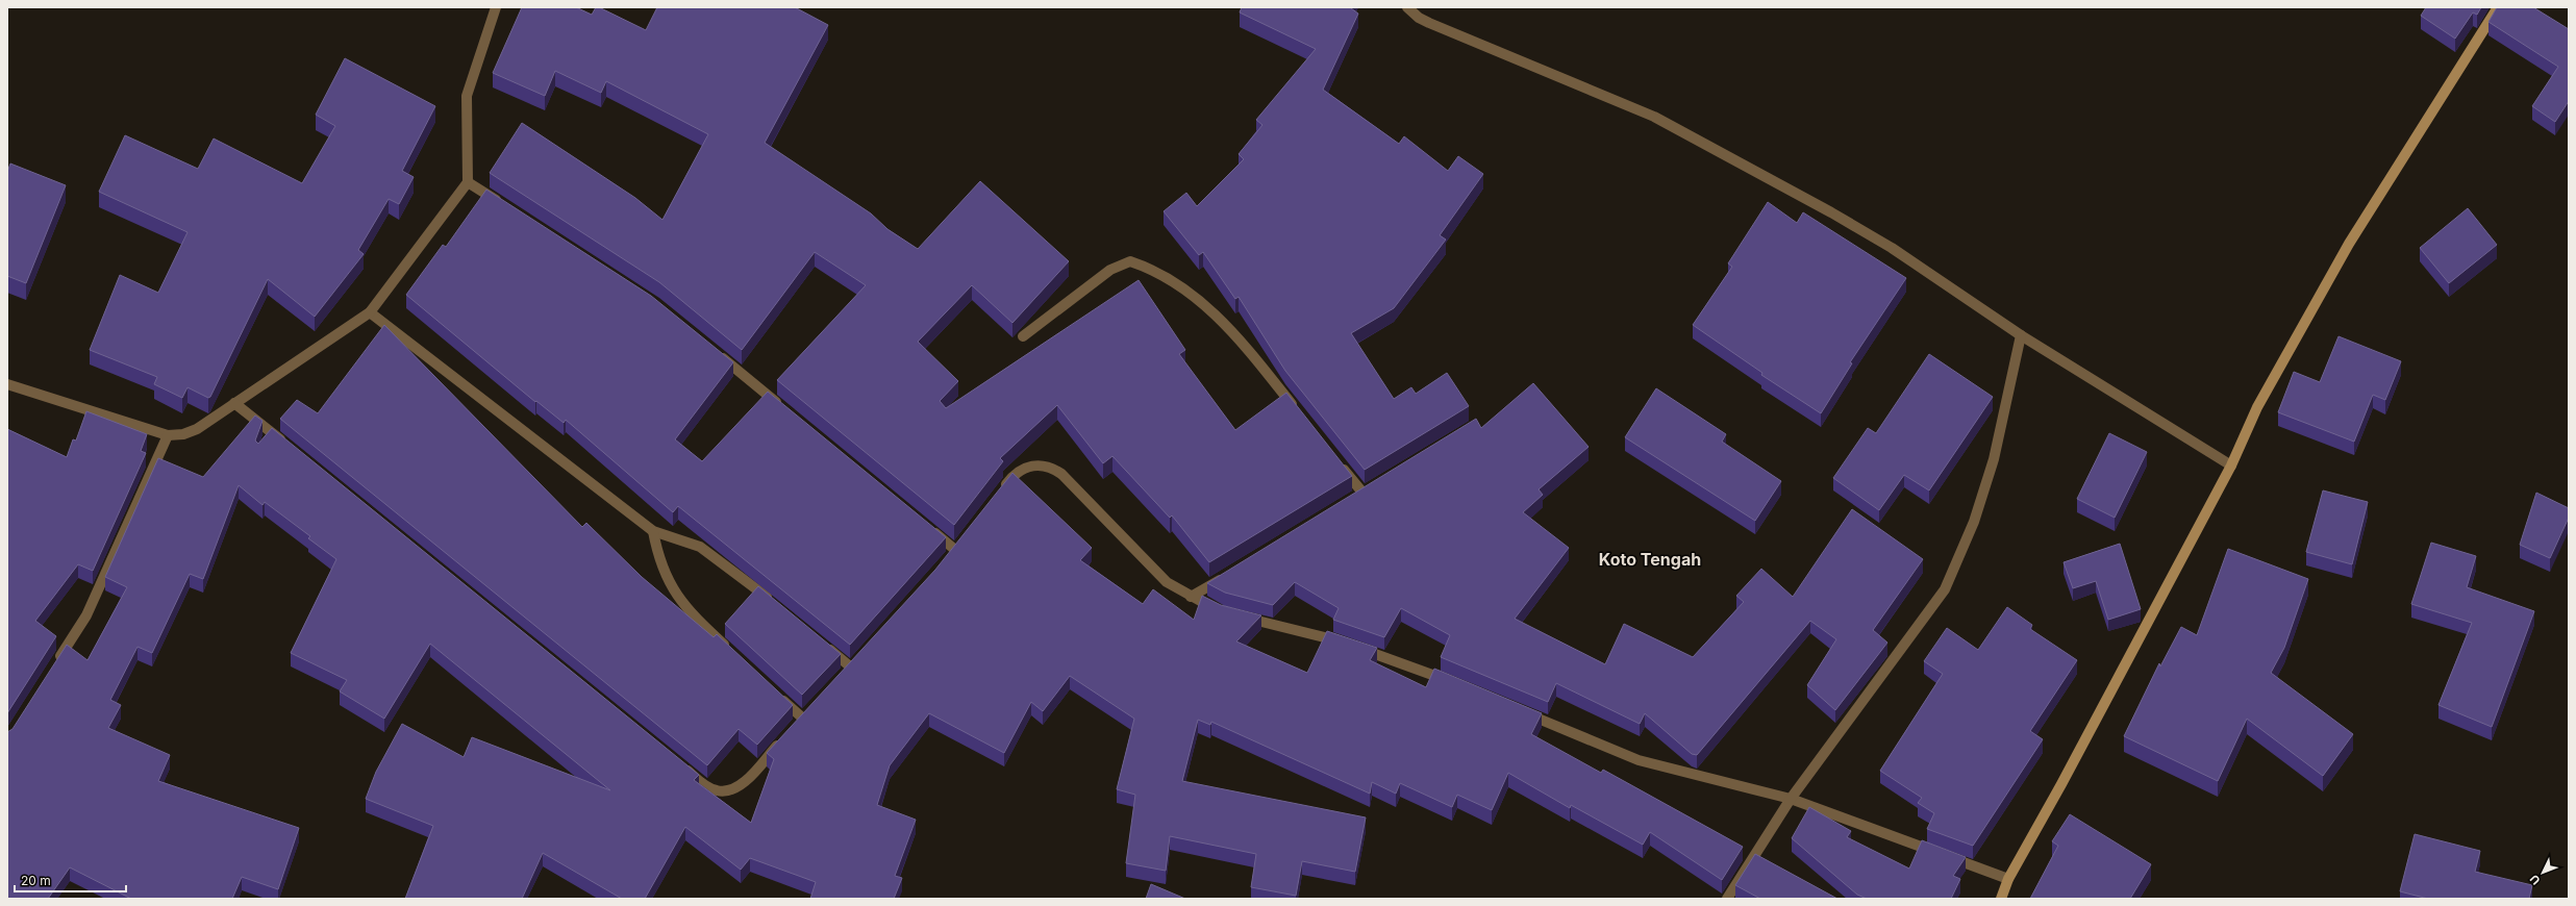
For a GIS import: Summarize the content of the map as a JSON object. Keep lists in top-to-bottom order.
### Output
{
  "districts": ["Koto Tengah"],
  "scale_bar": "20 m",
  "north": "bottom left"
}
